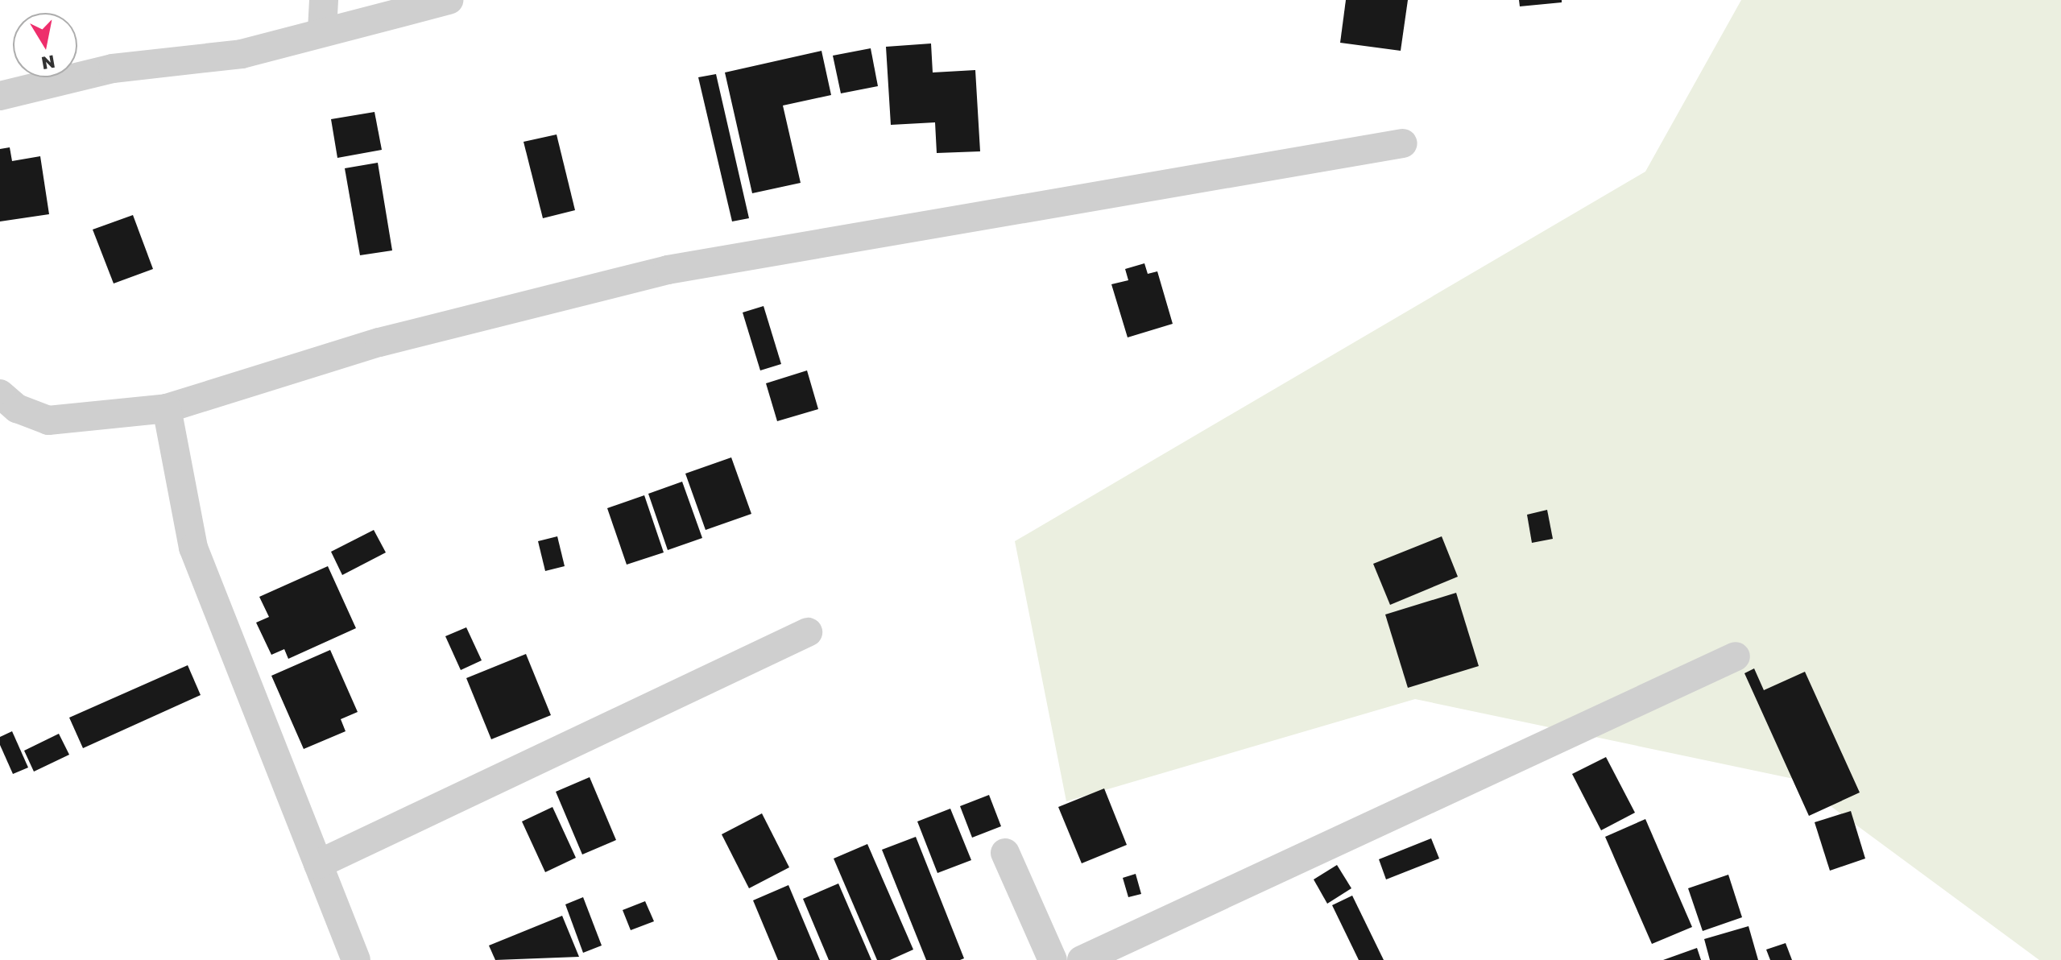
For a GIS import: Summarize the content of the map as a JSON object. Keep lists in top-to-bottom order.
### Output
{
  "north": "bottom"
}
